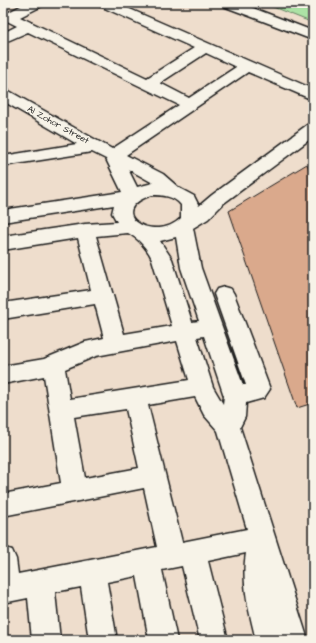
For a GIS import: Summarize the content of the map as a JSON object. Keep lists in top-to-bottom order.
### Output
{
  "streets": {
    "street": ["Al Zohor Street"]
  }
}
